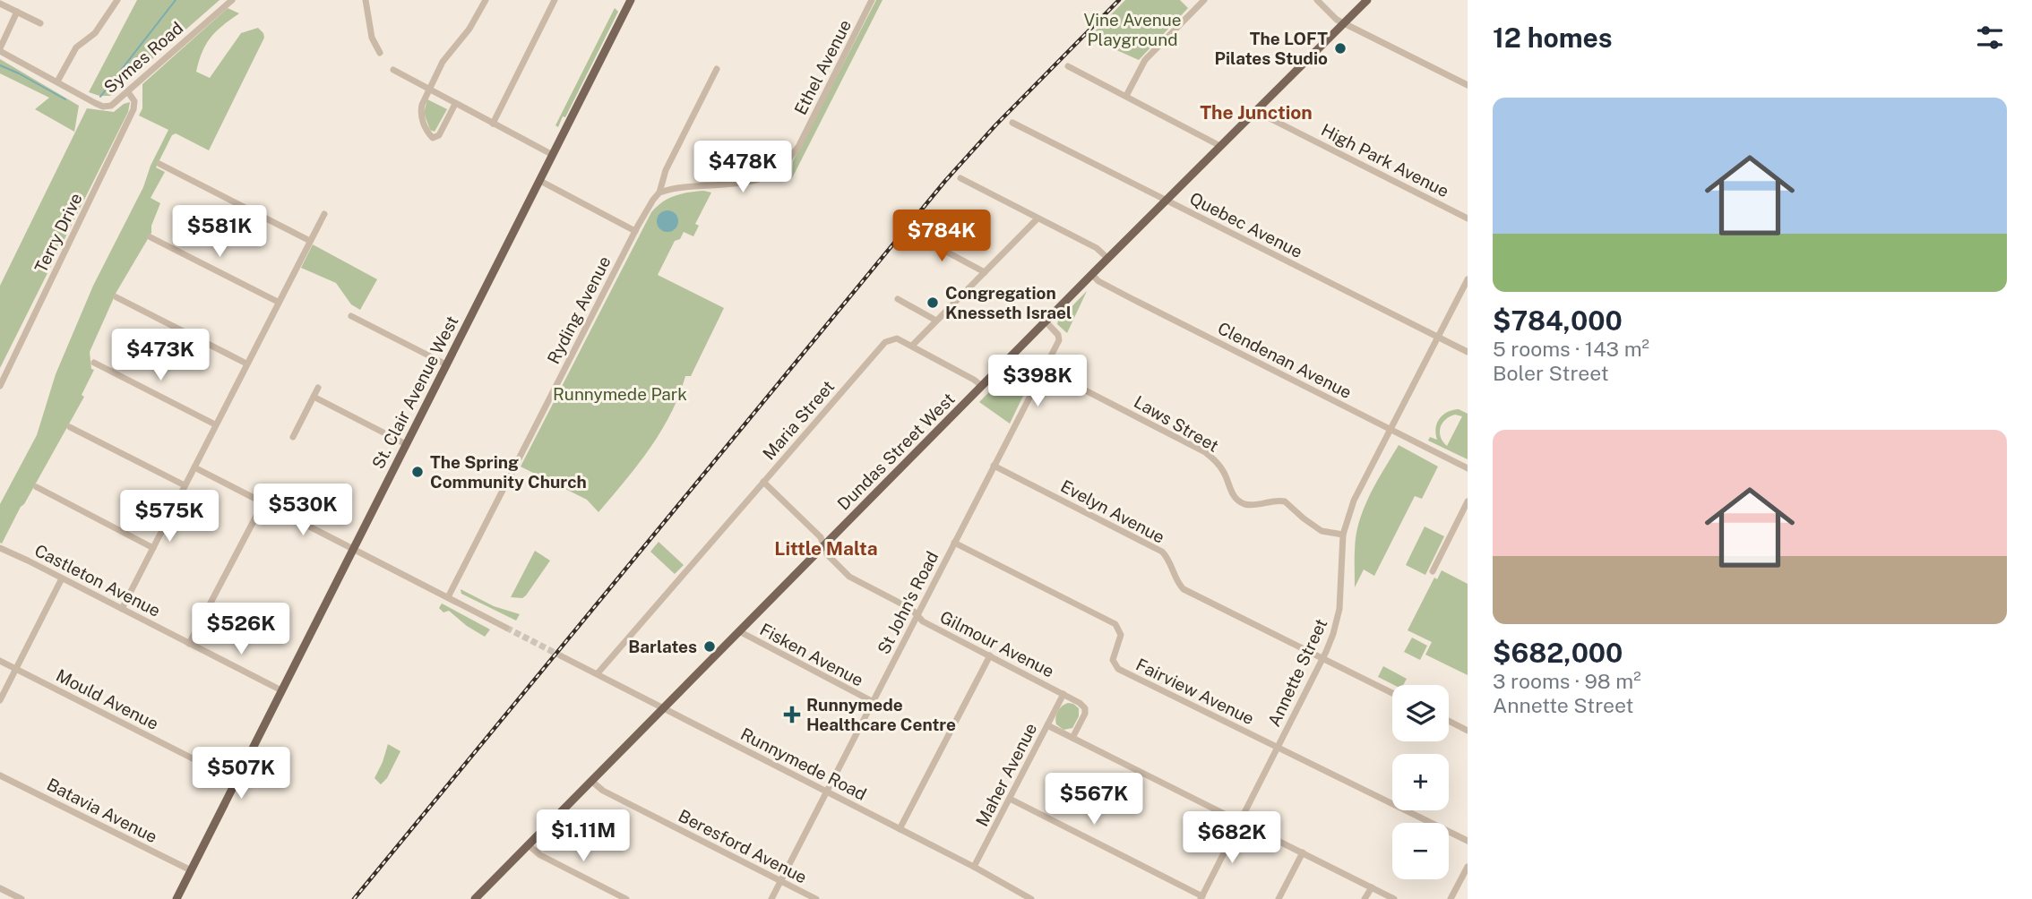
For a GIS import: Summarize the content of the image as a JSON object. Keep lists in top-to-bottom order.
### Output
{
  "streets": {
    "main road": ["St. Clair Avenue West", "Dundas Street West"],
    "street": [
      "Symes Road",
      "Ethel Avenue",
      "High Park Avenue",
      "Quebec Avenue",
      "Terry Drive",
      "Ryding Avenue",
      "Clendenan Avenue",
      "Maria Street",
      "Laws Street",
      "Evelyn Avenue",
      "Castleton Avenue",
      "St John's Road",
      "Gilmour Avenue",
      "Fisken Avenue",
      "Annette Street",
      "Fairview Avenue",
      "Mould Avenue",
      "Runnymede Road",
      "Maher Avenue",
      "Batavia Avenue",
      "Beresford Avenue"
    ]
  },
  "crossings": [
    ["Symes Road", "Terry Drive"],
    ["Ethel Avenue", "Ryding Avenue"],
    ["High Park Avenue", "Dundas Street West"],
    ["Quebec Avenue", "Dundas Street West"],
    ["Quebec Avenue", "Annette Street"],
    ["Clendenan Avenue", "Dundas Street West"],
    ["Clendenan Avenue", "Annette Street"],
    ["St. Clair Avenue West", "Castleton Avenue"],
    ["St. Clair Avenue West", "Mould Avenue"],
    ["St. Clair Avenue West", "Batavia Avenue"],
    ["Maria Street", "Gilmour Avenue"],
    ["Maria Street", "Runnymede Road"],
    ["Laws Street", "St John's Road"],
    ["Laws Street", "Annette Street"],
    ["Dundas Street West", "St John's Road"],
    ["Dundas Street West", "Gilmour Avenue"],
    ["Dundas Street West", "Fisken Avenue"],
    ["Dundas Street West", "Runnymede Road"],
    ["Dundas Street West", "Beresford Avenue"],
    ["Evelyn Avenue", "St John's Road"],
    ["Evelyn Avenue", "Annette Street"],
    ["St John's Road", "Gilmour Avenue"],
    ["St John's Road", "Fisken Avenue"],
    ["St John's Road", "Fairview Avenue"],
    ["St John's Road", "Runnymede Road"],
    ["St John's Road", "Beresford Avenue"],
    ["Gilmour Avenue", "Maher Avenue"],
    ["Annette Street", "Fairview Avenue"],
    ["Runnymede Road", "Maher Avenue"]
  ],
  "districts": ["The Junction", "Little Malta"],
  "parks": ["Vine Avenue Playground", "Runnymede Park"],
  "places": {
    "other": [
      "The LOFT Pilates Studio",
      "Congregation Knesseth Israel",
      "The Spring Community Church",
      "Barlates"
    ],
    "health": ["Runnymede Healthcare Centre"]
  },
  "page": {
    "heading": "12 homes",
    "list": [
      {
        "name": "$784,000",
        "note": "5 rooms · 143 m² · Boler Street"
      },
      {
        "name": "$682,000",
        "note": "3 rooms · 98 m² · Annette Street"
      }
    ],
    "price": [
      "$478K",
      "$581K",
      "$784K",
      "$473K",
      "$398K",
      "$530K",
      "$575K",
      "$526K",
      "$507K",
      "$567K",
      "$1.11M",
      "$682K"
    ],
    "map_buttons": ["+", "−"]
  }
}
